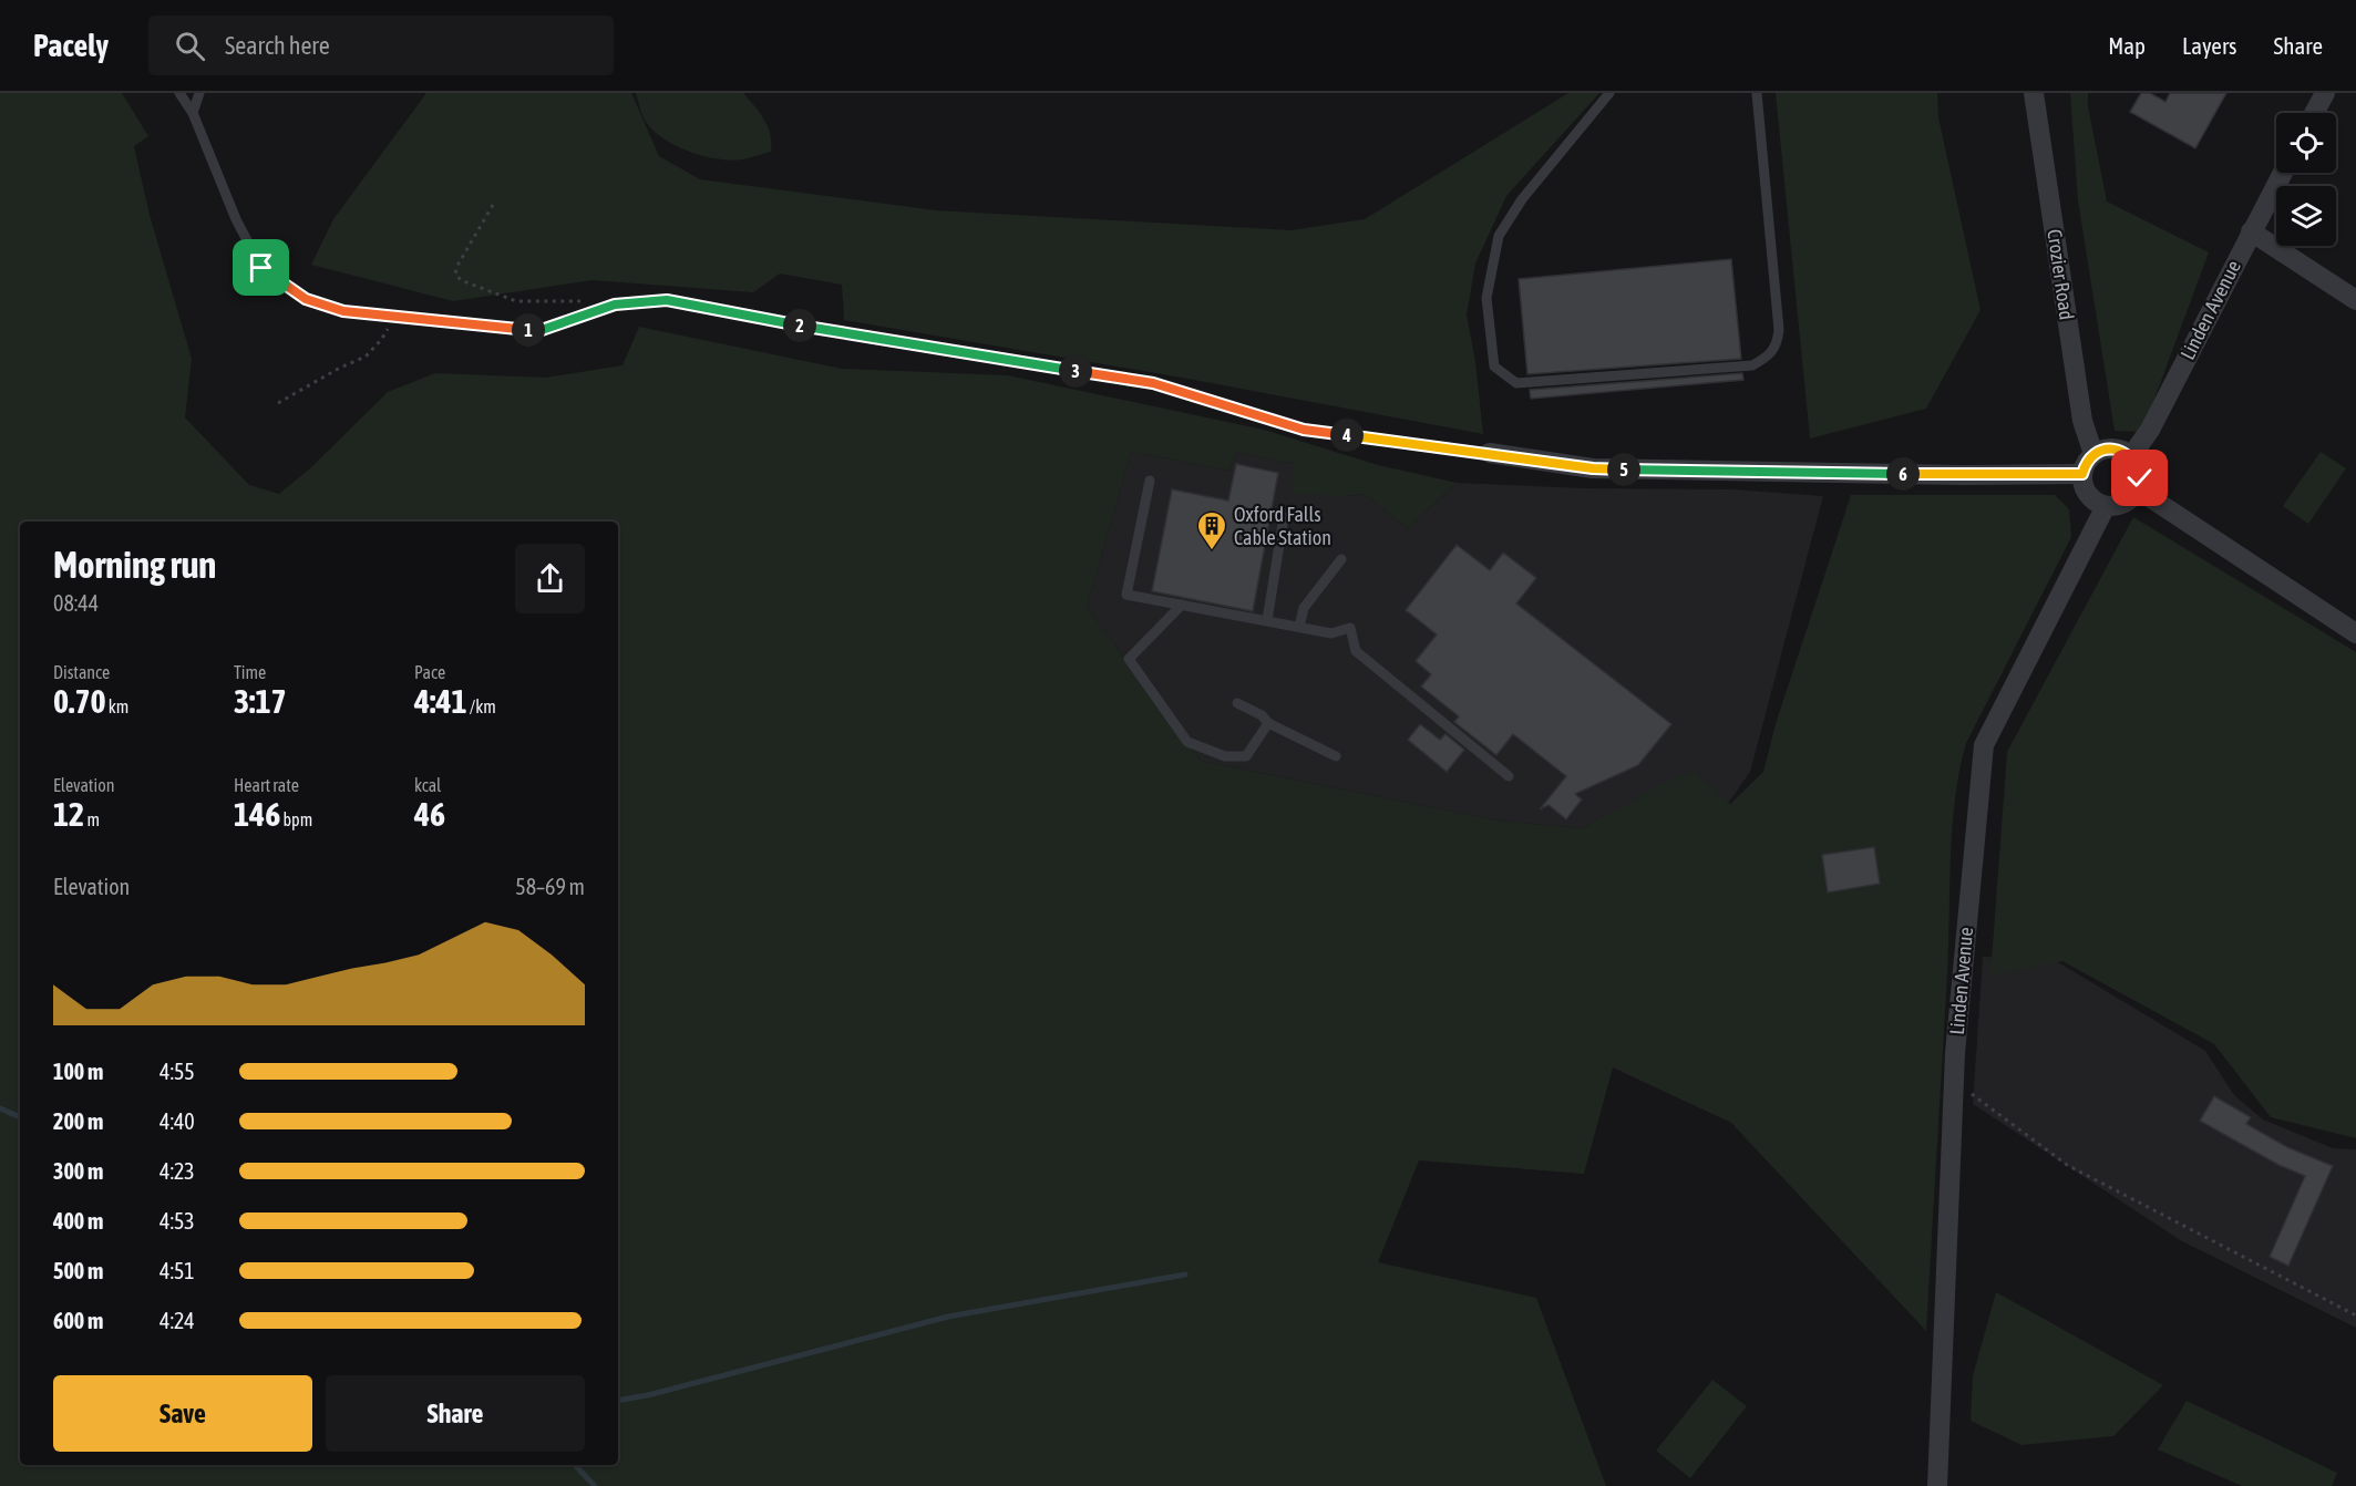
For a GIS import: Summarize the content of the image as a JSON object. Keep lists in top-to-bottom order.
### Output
{
  "streets": {
    "street": ["Crozier Road", "Linden Avenue"]
  },
  "crossings": [
    ["Crozier Road", "Linden Avenue"]
  ],
  "places": {
    "building": ["Oxford Falls Cable Station"]
  },
  "page": {
    "header": "Pacely",
    "search": "Search here",
    "nav": ["Map", "Layers", "Share"],
    "pins": [
      "2",
      "1",
      "3",
      "4",
      "5",
      "6"
    ],
    "heading": ["Morning run", "08:44"],
    "stats": [
      ["Distance", "0.70 km"],
      ["Time", "3:17"],
      ["Pace", "4:41 /km"],
      ["Elevation", "12 m"],
      ["Heart rate", "146 bpm"],
      ["kcal", "46"]
    ],
    "chart": ["Elevation", "58–69 m"],
    "list": [
      {
        "name": "100 m",
        "note": "4:55"
      },
      {
        "name": "200 m",
        "note": "4:40"
      },
      {
        "name": "300 m",
        "note": "4:23"
      },
      {
        "name": "400 m",
        "note": "4:53"
      },
      {
        "name": "500 m",
        "note": "4:51"
      },
      {
        "name": "600 m",
        "note": "4:24"
      }
    ],
    "buttons": ["Save", "Share"]
  }
}
